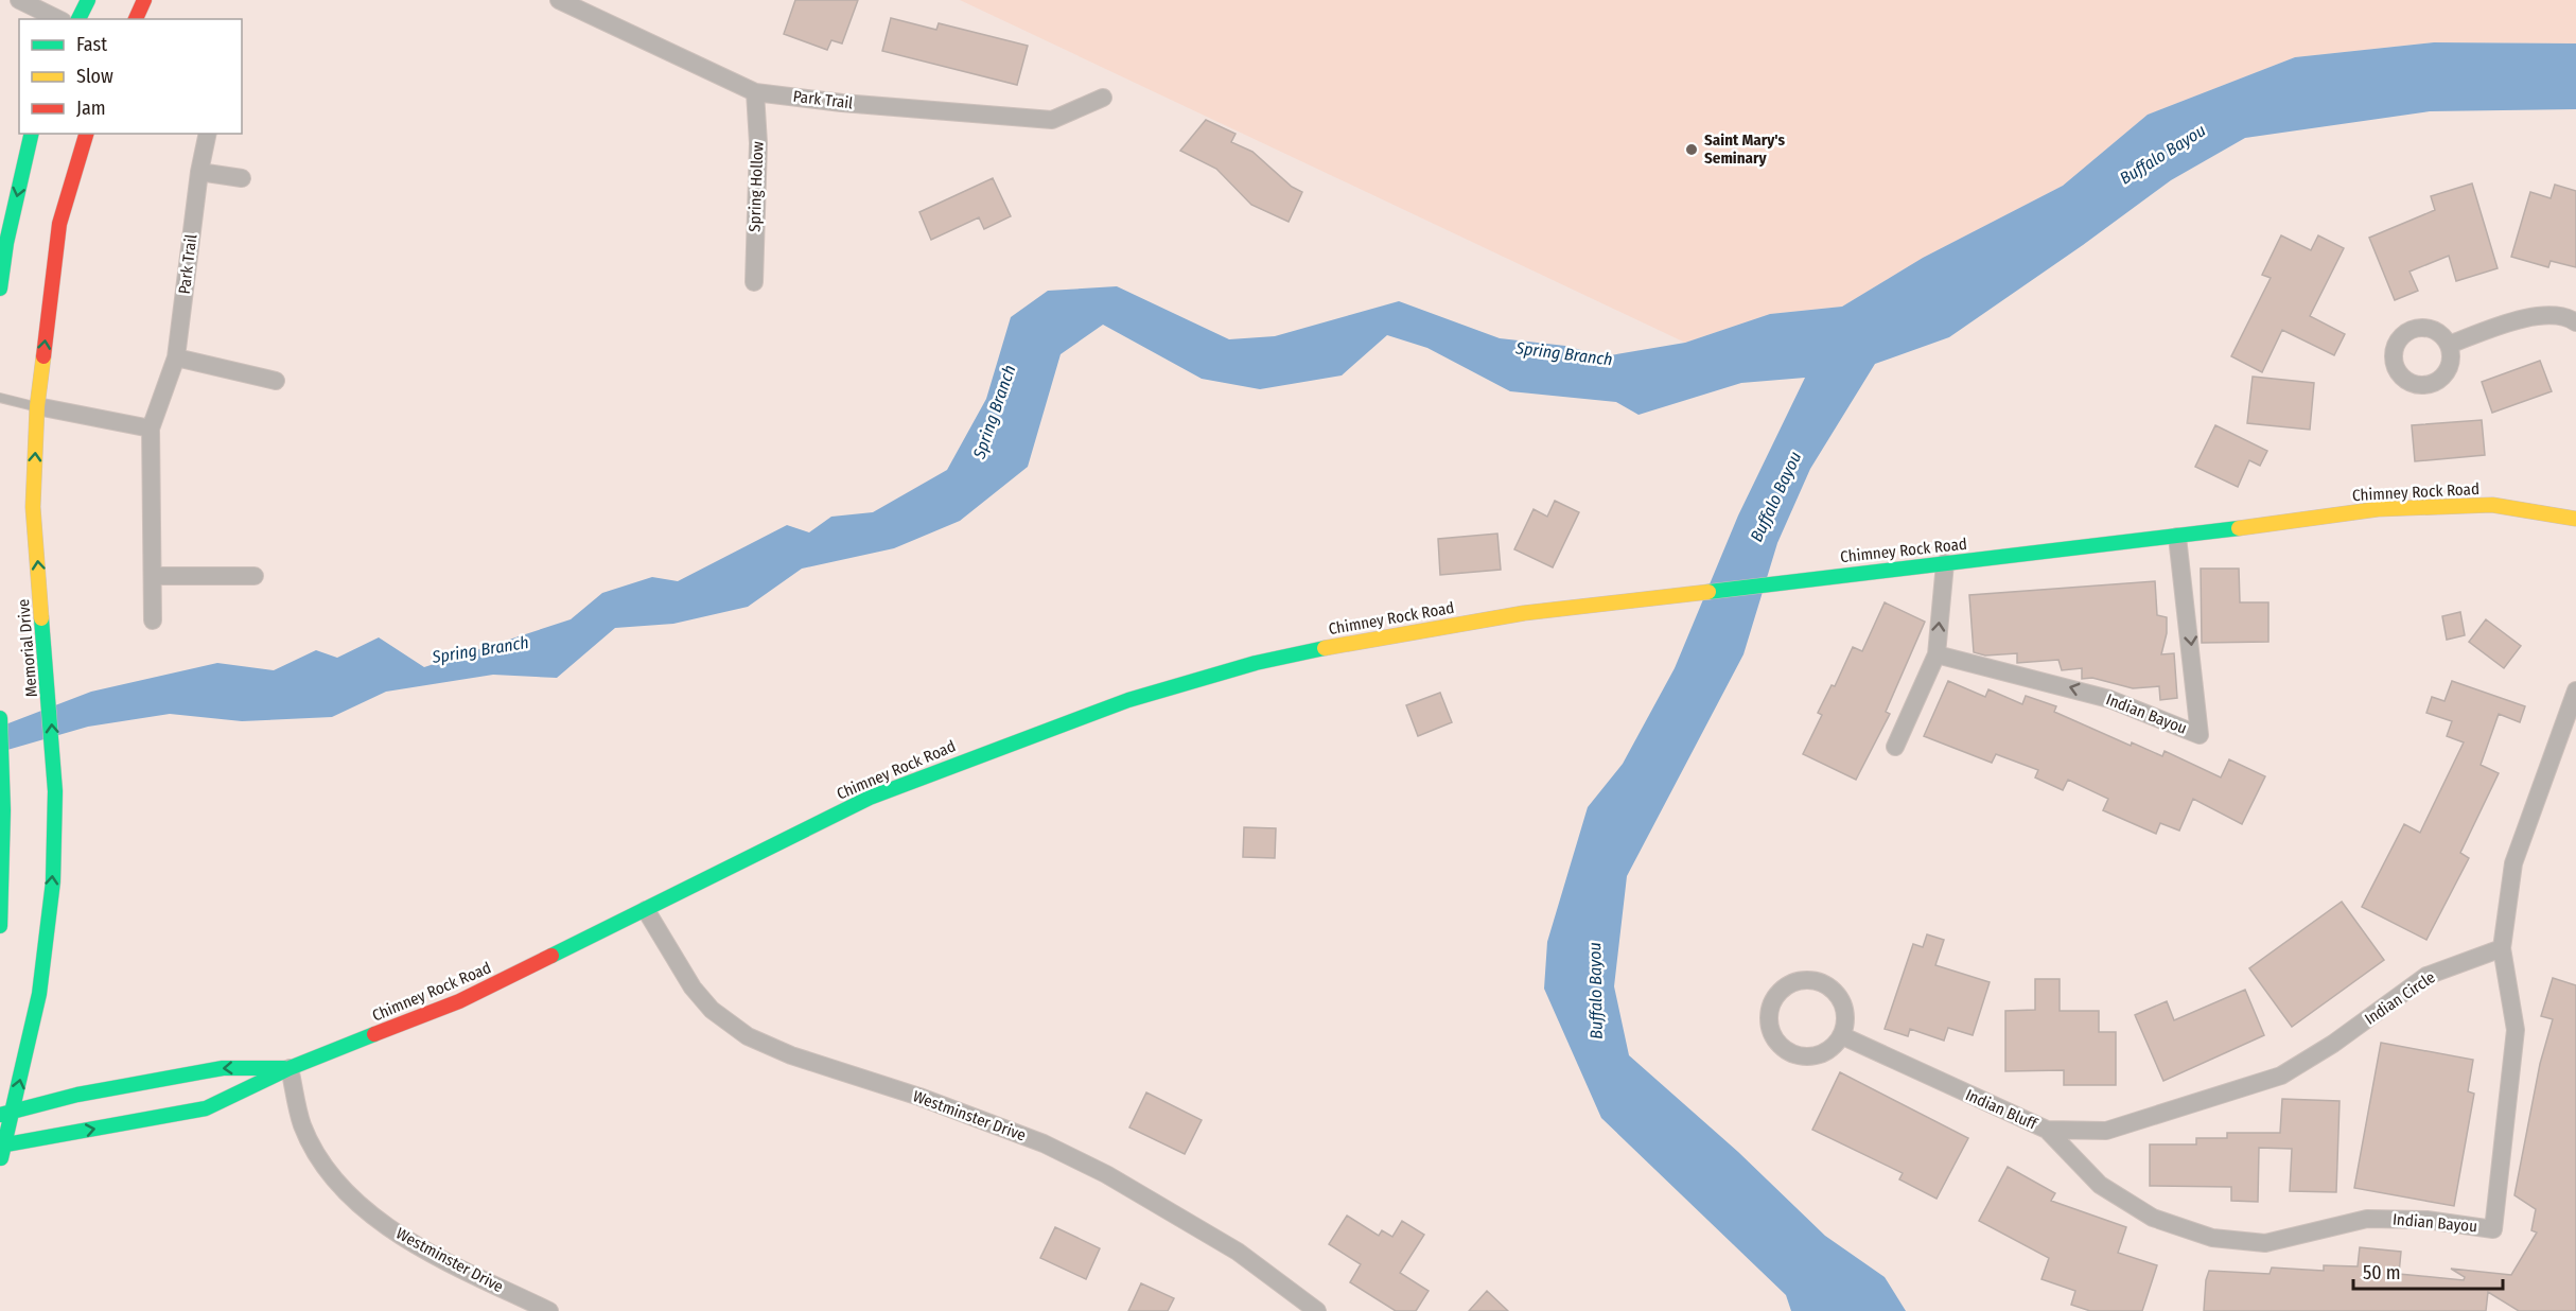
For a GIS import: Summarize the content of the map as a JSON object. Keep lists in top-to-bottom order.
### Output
{
  "streets": {
    "main road": ["Chimney Rock Road", "Memorial Drive"],
    "street": [
      "Park Trail",
      "Spring Hollow",
      "Indian Bayou",
      "Indian Circle",
      "Indian Bluff",
      "Westminster Drive"
    ]
  },
  "crossings": [
    ["Park Trail", "Spring Hollow"],
    ["Chimney Rock Road", "Memorial Drive"],
    ["Chimney Rock Road", "Indian Bayou"],
    ["Chimney Rock Road", "Westminster Drive"],
    ["Indian Bayou", "Indian Circle"],
    ["Indian Bayou", "Indian Bluff"],
    ["Indian Circle", "Indian Bluff"]
  ],
  "water": ["Buffalo Bayou", "Spring Branch"],
  "places": ["Saint Mary's Seminary"],
  "legend": ["Fast", "Slow", "Jam"],
  "scale_bar": "50 m"
}
